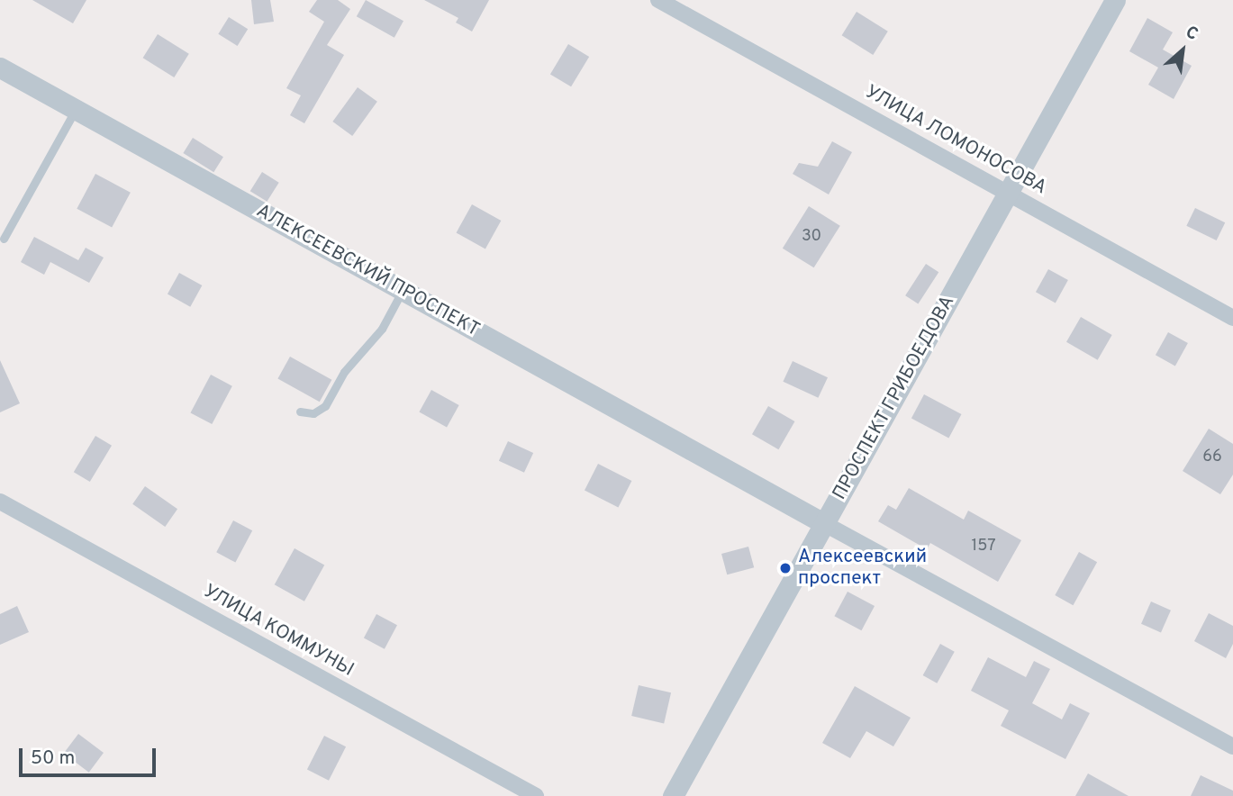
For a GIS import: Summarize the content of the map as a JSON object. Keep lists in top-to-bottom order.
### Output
{
  "streets": {
    "street": [
      "УЛИЦА ЛОМОНОСОВА",
      "АЛЕКСЕЕВСКИЙ ПРОСПЕКТ",
      "ПРОСПЕКТ ГРИБОЕДОВА",
      "УЛИЦА КОММУНЫ"
    ]
  },
  "crossings": [
    ["УЛИЦА ЛОМОНОСОВА", "ПРОСПЕКТ ГРИБОЕДОВА"],
    ["АЛЕКСЕЕВСКИЙ ПРОСПЕКТ", "ПРОСПЕКТ ГРИБОЕДОВА"]
  ],
  "places": ["Алексеевский проспект"],
  "house_numbers": ["30", "66", "157"],
  "scale_bar": "50 m",
  "north": "top right"
}
